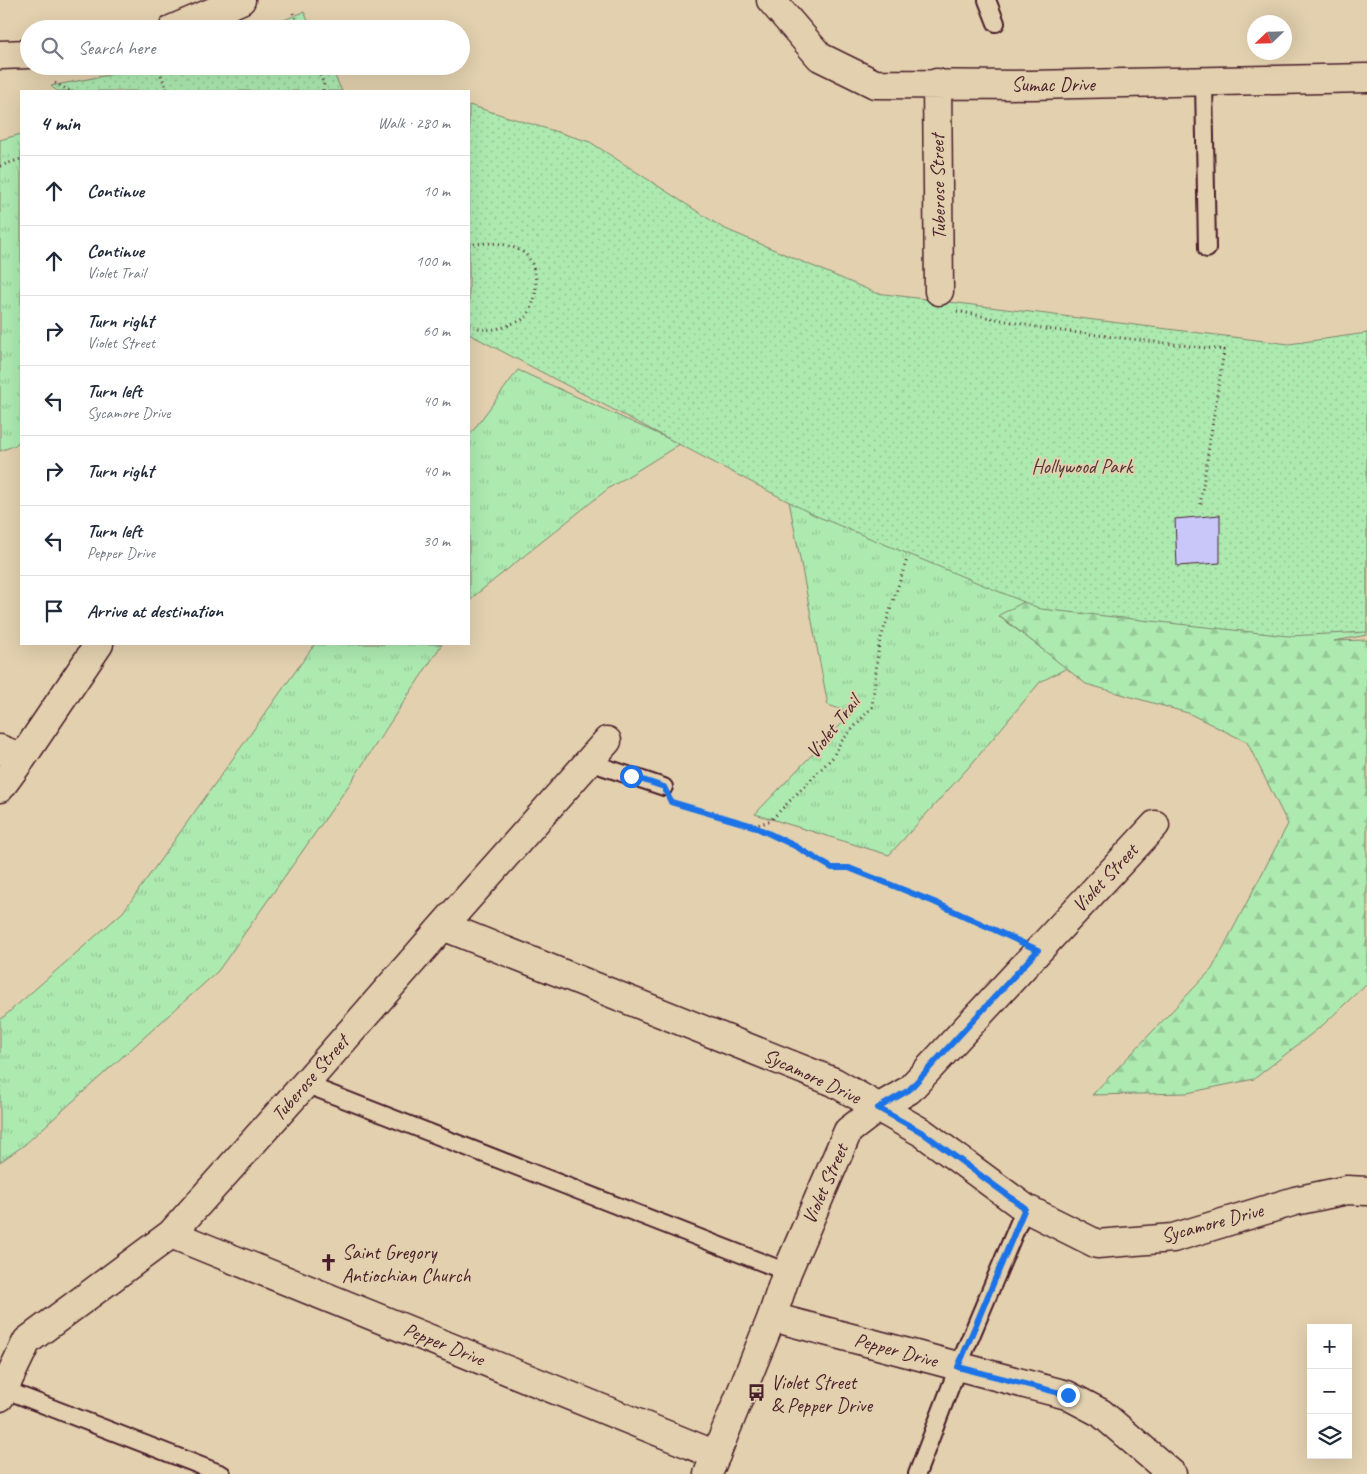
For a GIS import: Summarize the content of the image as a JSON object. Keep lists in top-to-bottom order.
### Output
{
  "streets": {
    "street": [
      "Sumac Drive",
      "Tuberose Street",
      "Violet Street",
      "Sycamore Drive",
      "Pepper Drive"
    ],
    "path": ["Violet Trail"]
  },
  "crossings": [
    ["Sumac Drive", "Tuberose Street"],
    ["Tuberose Street", "Sycamore Drive"],
    ["Tuberose Street", "Pepper Drive"],
    ["Violet Street", "Sycamore Drive"],
    ["Violet Street", "Pepper Drive"]
  ],
  "parks": ["Hollywood Park"],
  "places": {
    "church": ["Saint Gregory Antiochian Church"],
    "bus stop": ["Violet Street & Pepper Drive"]
  },
  "north": "bottom left",
  "page": {
    "search": "Search here",
    "heading": ["4 min", "Walk · 280 m"],
    "list": [
      ["Continue", "10 m"],
      ["Continue", "Violet Trail", "100 m"],
      ["Turn right", "Violet Street", "60 m"],
      ["Turn left", "Sycamore Drive", "40 m"],
      ["Turn right", "40 m"],
      ["Turn left", "Pepper Drive", "30 m"],
      "Arrive at destination"
    ],
    "map_buttons": ["+", "−"]
  }
}
